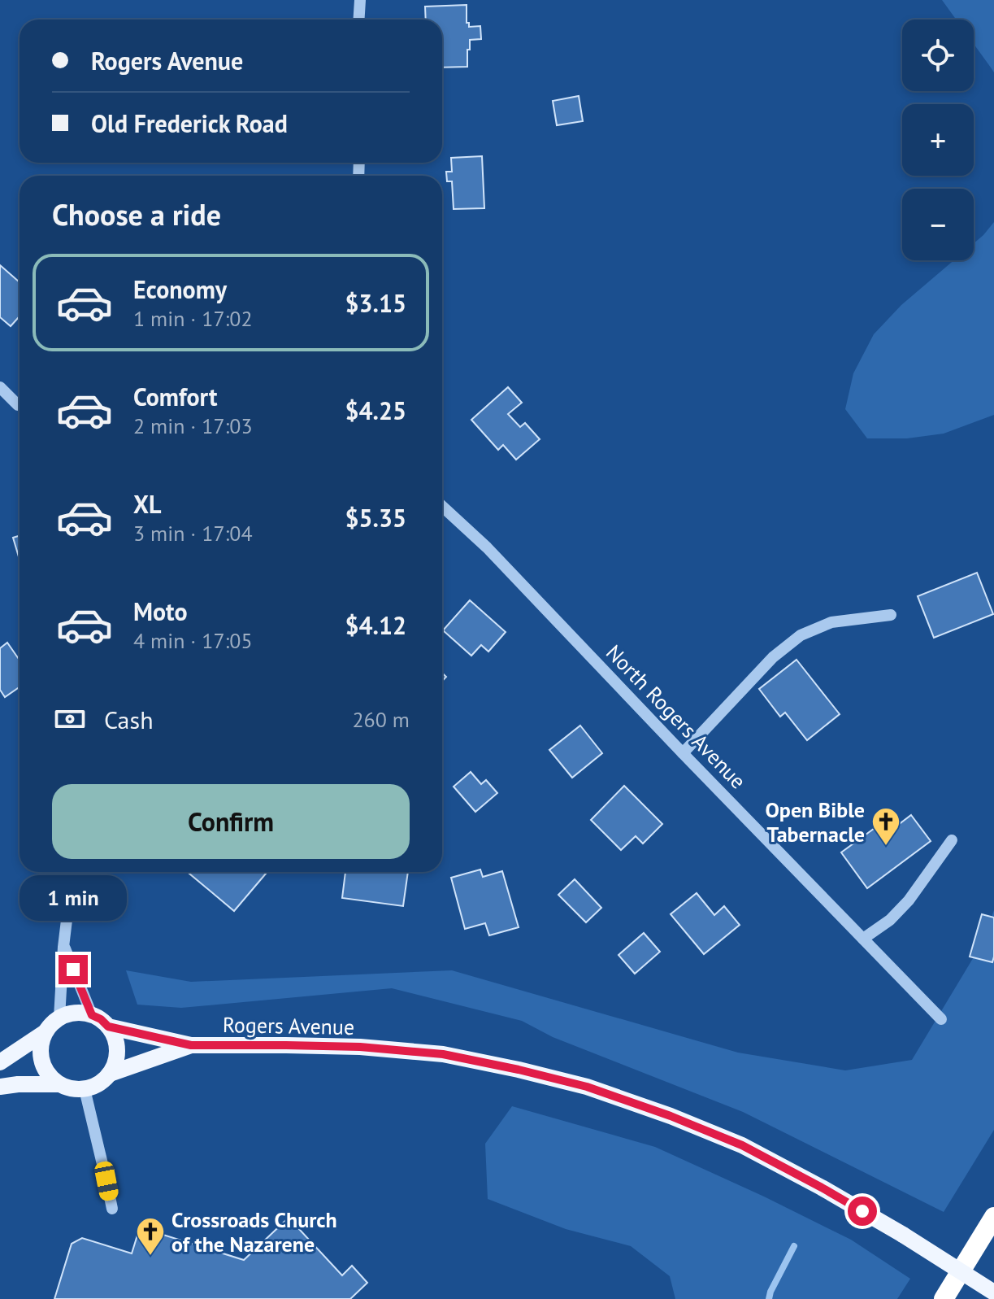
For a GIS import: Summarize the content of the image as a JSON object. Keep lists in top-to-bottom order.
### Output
{
  "streets": {
    "main road": ["Rogers Avenue"],
    "street": ["North Rogers Avenue"]
  },
  "places": {
    "church": ["Open Bible Tabernacle", "Crossroads Church of the Nazarene"]
  },
  "page": {
    "map_buttons": ["+", "−"],
    "banner": ["Rogers Avenue", "Old Frederick Road"],
    "heading": "Choose a ride",
    "list": [
      {
        "name": "Economy",
        "note": "1 min · 17:02",
        "value": "$3.15"
      },
      {
        "name": "Comfort",
        "note": "2 min · 17:03",
        "value": "$4.25"
      },
      {
        "name": "XL",
        "note": "3 min · 17:04",
        "value": "$5.35"
      },
      {
        "name": "Moto",
        "note": "4 min · 17:05",
        "value": "$4.12"
      }
    ],
    "pay": ["Cash", "260 m"],
    "buttons": "Confirm",
    "bubble": "1 min"
  }
}
